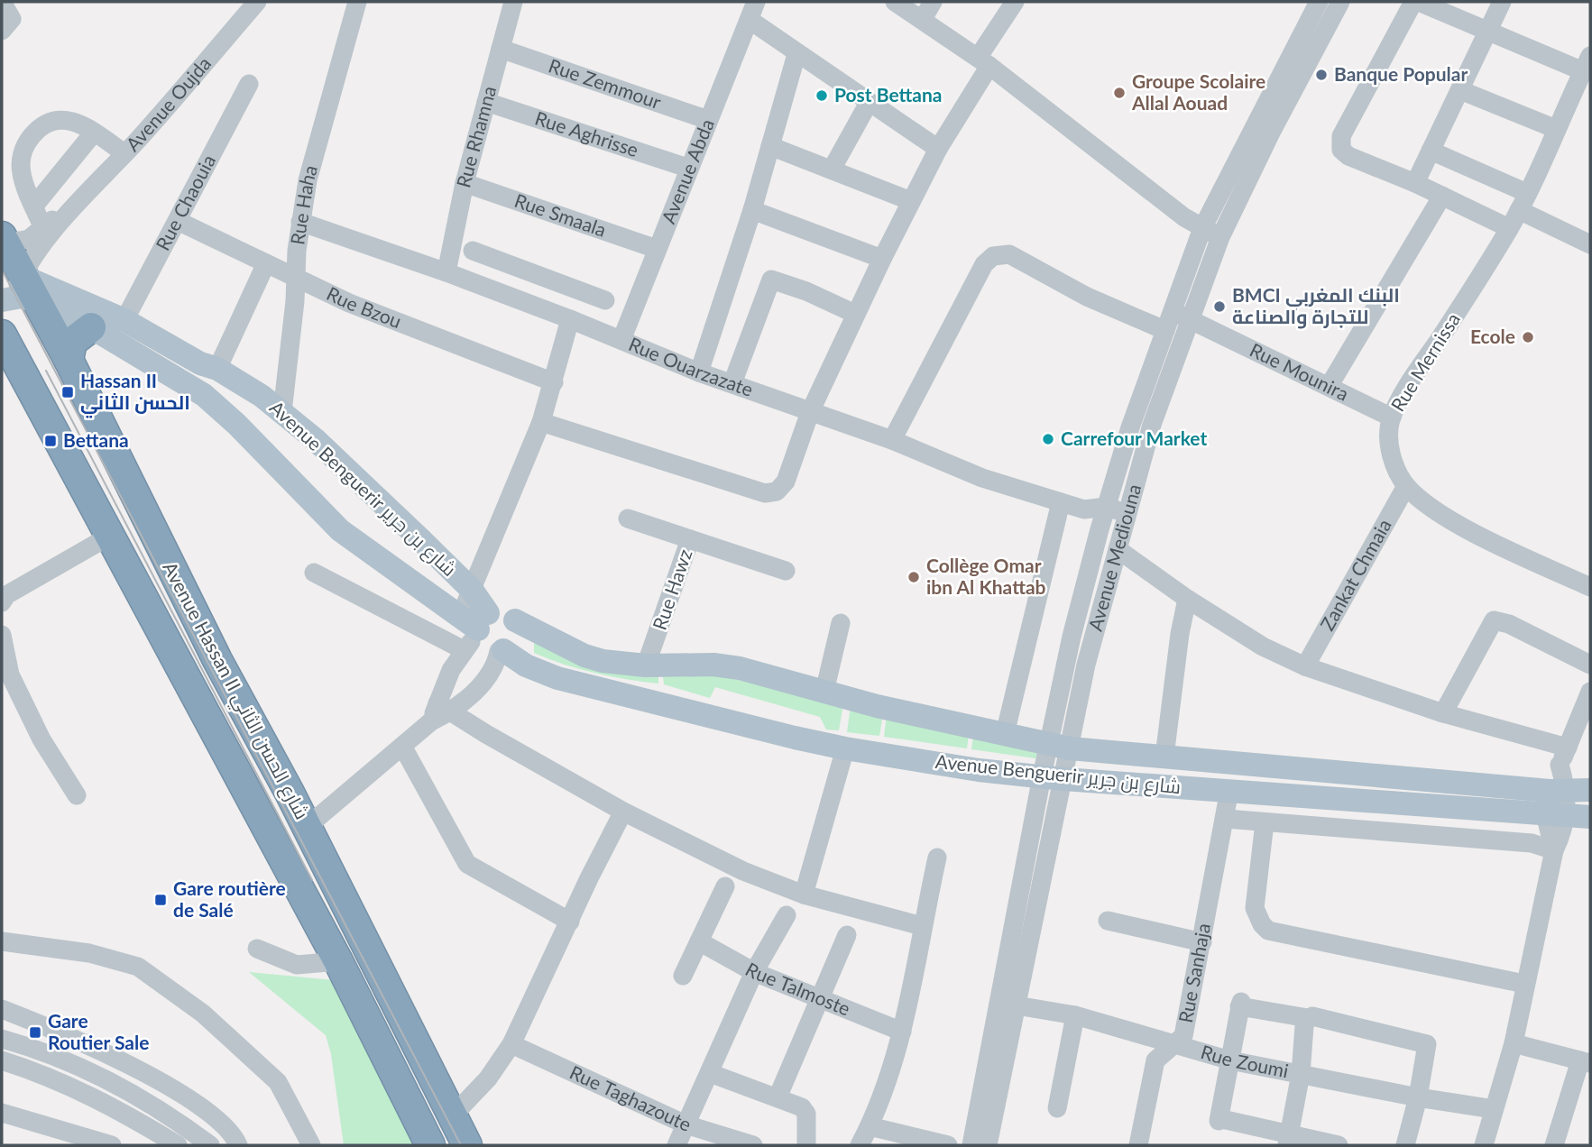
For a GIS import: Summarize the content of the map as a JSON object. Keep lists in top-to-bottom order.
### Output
{
  "streets": {
    "highway": ["Avenue Hassan II شارع الحسن الثاني"],
    "main road": ["Avenue Benguerir شارع بن جرير"],
    "street": [
      "Rue Zemmour",
      "Avenue Oujda",
      "Rue Aghrisse",
      "Rue Rhamna",
      "Avenue Abda",
      "Rue Chaouia",
      "Rue Haha",
      "Rue Smaala",
      "Rue Bzou",
      "Rue Mernissa",
      "Rue Ouarzazate",
      "Rue Mounira",
      "Avenue Mediouna",
      "Zankat Chmaia",
      "Rue Hawz",
      "Rue Sanhaja",
      "Rue Talmoste",
      "Rue Zoumi",
      "Rue Taghazoute"
    ]
  },
  "crossings": [
    ["Rue Zemmour", "Rue Rhamna"],
    ["Rue Zemmour", "Avenue Abda"],
    ["Avenue Oujda", "Avenue Benguerir شارع بن جرير"],
    ["Avenue Oujda", "Avenue Hassan II شارع الحسن الثاني"],
    ["Rue Aghrisse", "Rue Rhamna"],
    ["Rue Aghrisse", "Avenue Abda"],
    ["Rue Rhamna", "Rue Smaala"],
    ["Rue Rhamna", "Rue Ouarzazate"],
    ["Avenue Abda", "Rue Smaala"],
    ["Avenue Abda", "Rue Ouarzazate"],
    ["Rue Chaouia", "Rue Bzou"],
    ["Rue Chaouia", "Avenue Benguerir شارع بن جرير"],
    ["Rue Haha", "Rue Bzou"],
    ["Rue Haha", "Rue Ouarzazate"],
    ["Rue Haha", "Avenue Benguerir شارع بن جرير"],
    ["Rue Mernissa", "Rue Mounira"],
    ["Rue Mernissa", "Zankat Chmaia"],
    ["Rue Ouarzazate", "Avenue Mediouna"],
    ["Rue Mounira", "Avenue Mediouna"],
    ["Avenue Benguerir شارع بن جرير", "Avenue Mediouna"],
    ["Avenue Benguerir شارع بن جرير", "Rue Hawz"],
    ["Avenue Benguerir شارع بن جرير", "Avenue Hassan II شارع الحسن الثاني"],
    ["Avenue Benguerir شارع بن جرير", "Rue Sanhaja"],
    ["Avenue Mediouna", "Rue Zoumi"],
    ["Rue Sanhaja", "Rue Zoumi"]
  ],
  "places": {
    "other": [
      "Banque Popular",
      "Groupe Scolaire Allal Aouad",
      "Post Bettana",
      "BMCI البنك المغربي للتجارة والصناعة",
      "Ecole",
      "Carrefour Market",
      "Collège Omar ibn Al Khattab"
    ],
    "transit": [
      "Hassan II الحسن الثاني",
      "Bettana",
      "Gare routière de Salé",
      "Gare Routier Sale"
    ]
  }
}
